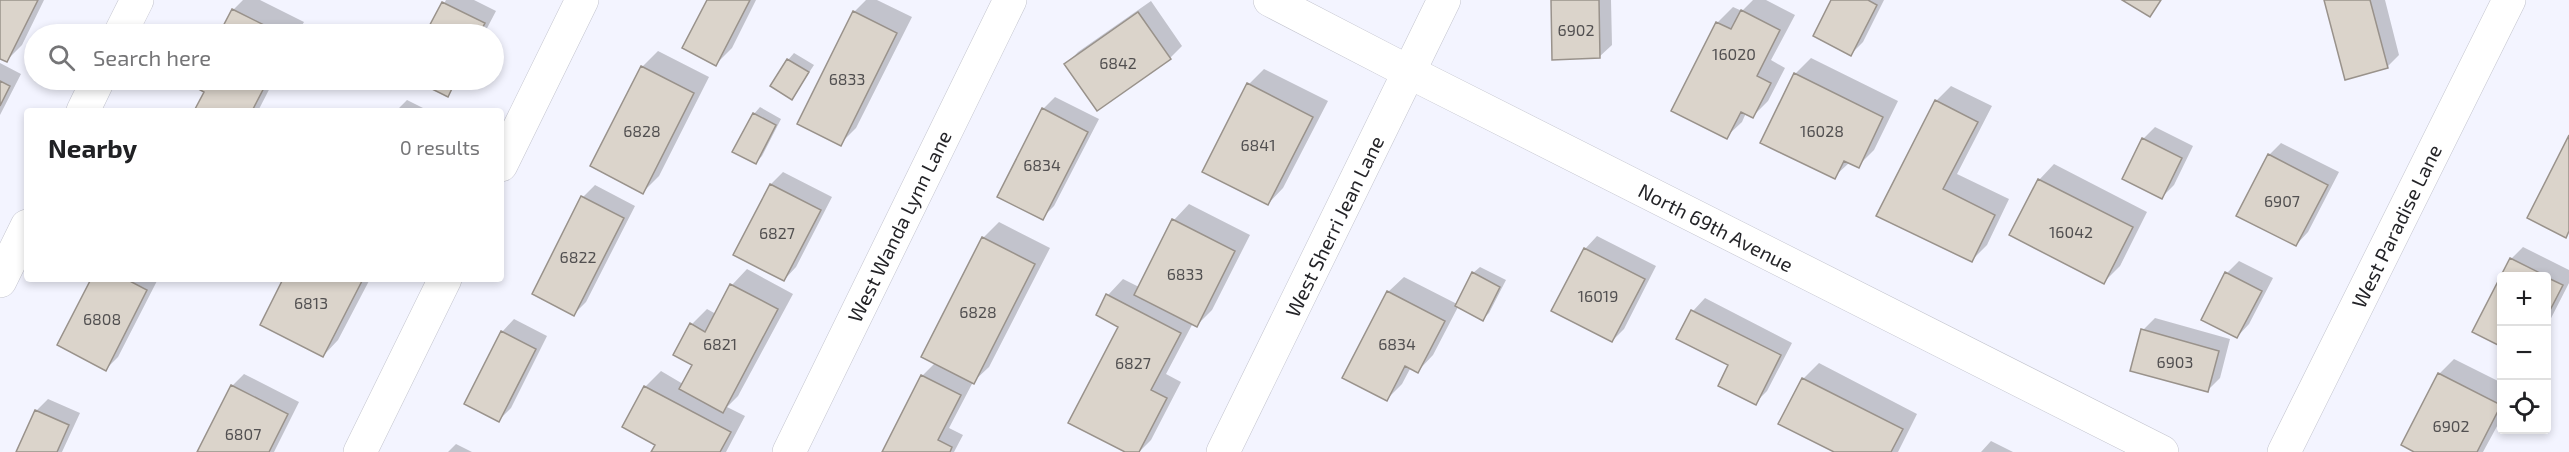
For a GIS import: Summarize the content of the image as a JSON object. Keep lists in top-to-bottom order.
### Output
{
  "streets": {
    "street": [
      "West Wanda Lynn Lane",
      "West Sherri Jean Lane",
      "West Paradise Lane",
      "North 69th Avenue"
    ]
  },
  "crossings": [
    ["West Sherri Jean Lane", "North 69th Avenue"]
  ],
  "house_numbers": [
    "6902",
    "16020",
    "6842",
    "6833",
    "6828",
    "16028",
    "6841",
    "6834",
    "6907",
    "16042",
    "6827",
    "6822",
    "6833",
    "16019",
    "6813",
    "6828",
    "6808",
    "6821",
    "6834",
    "6903",
    "6827",
    "6902",
    "6807"
  ],
  "page": {
    "search": "Search here",
    "heading": ["Nearby", "0 results"],
    "map_buttons": ["+", "−"]
  }
}
